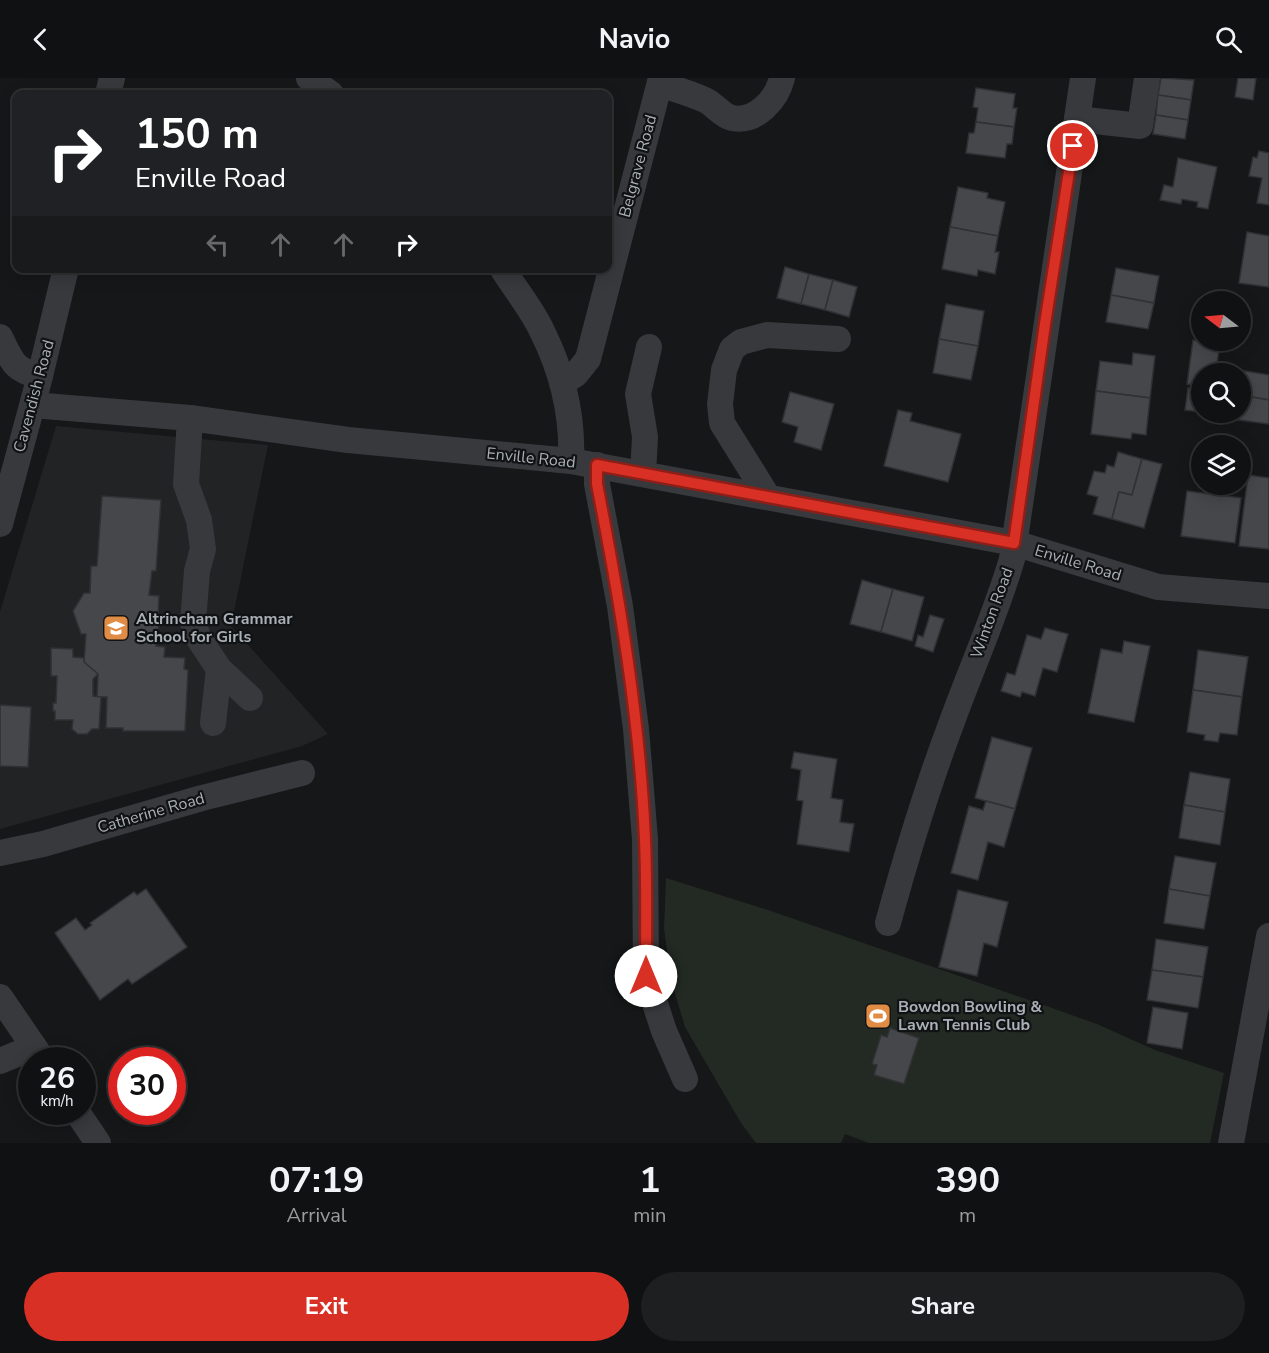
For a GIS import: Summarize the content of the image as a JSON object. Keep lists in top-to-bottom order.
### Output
{
  "streets": {
    "street": [
      "Belgrave Road",
      "Cavendish Road",
      "Enville Road",
      "Winton Road",
      "Catherine Road"
    ]
  },
  "crossings": [
    ["Cavendish Road", "Enville Road"],
    ["Enville Road", "Winton Road"]
  ],
  "places": {
    "school or university": ["Altrincham Grammar School for Girls"],
    "sports": ["Bowdon Bowling & Lawn Tennis Club"]
  },
  "north": "left",
  "page": {
    "header": "Navio",
    "turn": ["150 m", "Enville Road"],
    "speed": "26 km/h",
    "limit": "30",
    "eta": [
      "07:19",
      "Arrival",
      "1",
      "min",
      "390",
      "m"
    ],
    "buttons": ["Exit", "Share"]
  }
}
